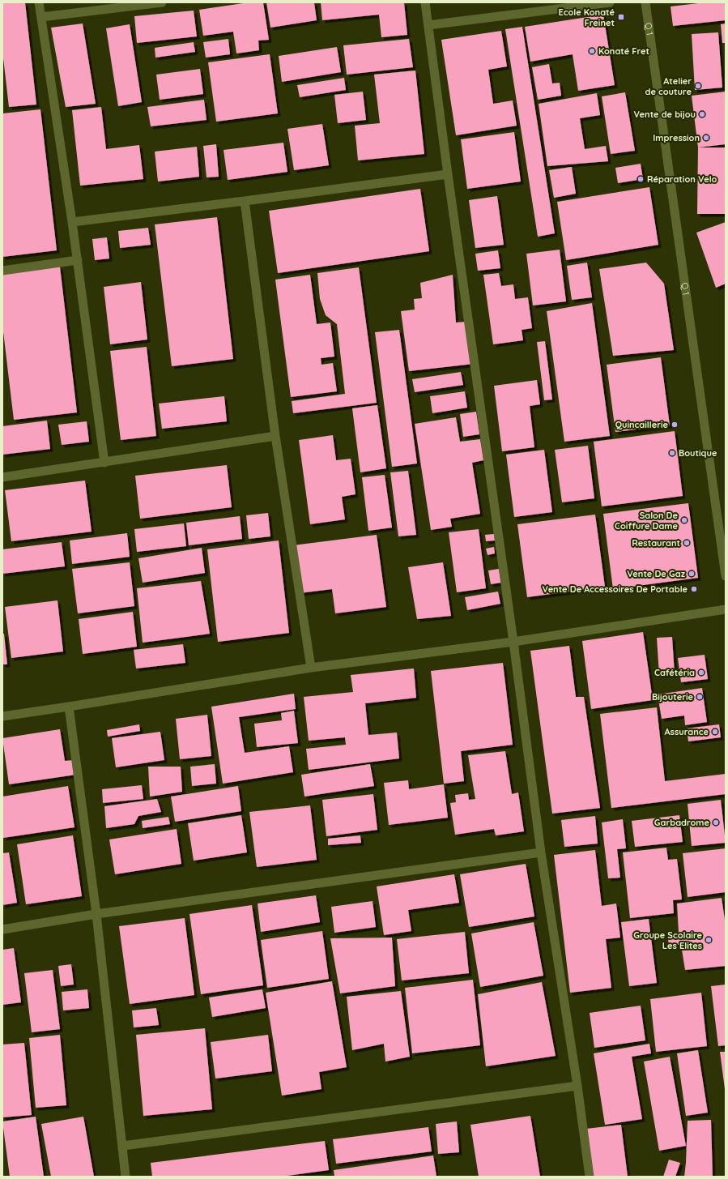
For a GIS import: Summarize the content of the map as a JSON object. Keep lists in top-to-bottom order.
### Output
{
  "streets": {
    "street": ["Q 1"]
  },
  "places": {
    "transit": ["Ecole Konaté Freinet"],
    "other": [
      "Konaté Fret",
      "Atelier de couture",
      "Vente de bijou",
      "Impression",
      "Réparation Velo",
      "Quincaillerie",
      "Boutique",
      "Salon De Coiffure Dame",
      "Restaurant",
      "Vente De Gaz",
      "Vente De Accessoires De Portable",
      "Cafétéria",
      "Bijouterie",
      "Assurance",
      "Garbadrome",
      "Groupe Scolaire Les Elites"
    ]
  }
}
